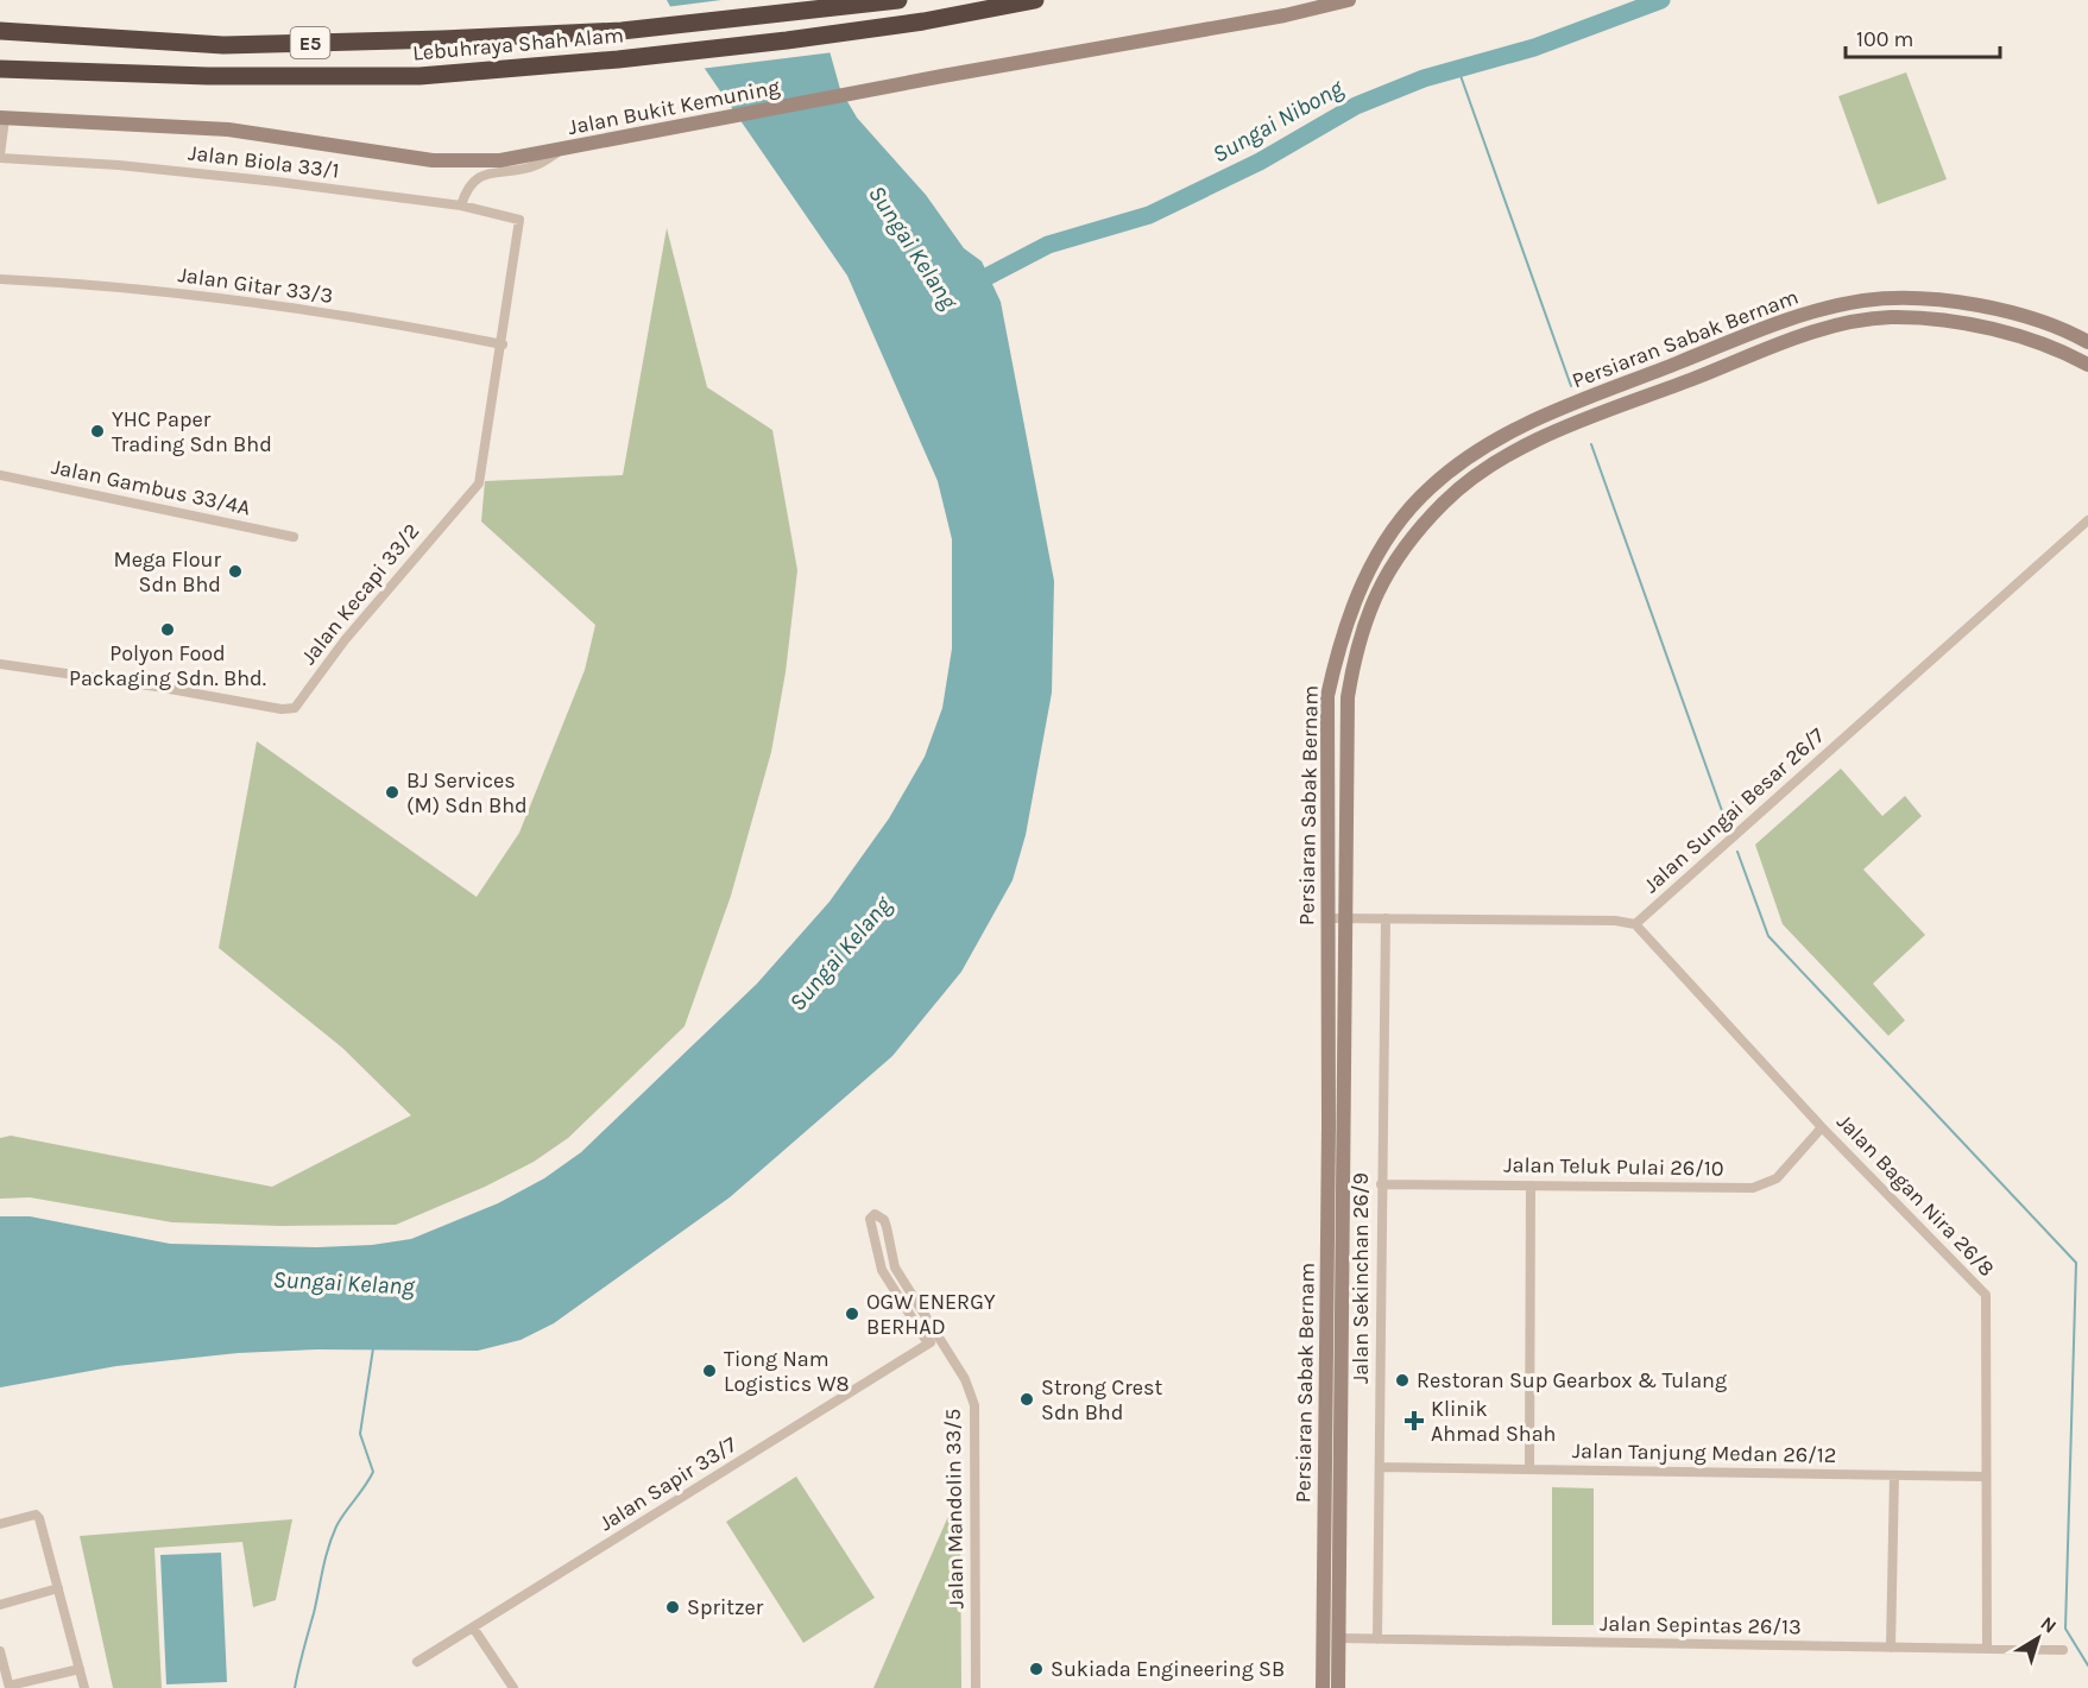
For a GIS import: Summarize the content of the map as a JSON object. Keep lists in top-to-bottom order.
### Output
{
  "streets": {
    "highway": ["E5", "Lebuhraya Shah Alam"],
    "street": [
      "Jalan Bukit Kemuning",
      "Jalan Biola 33/1",
      "Jalan Gitar 33/3",
      "Persiaran Sabak Bernam",
      "Jalan Gambus 33/4A",
      "Jalan Kecapi 33/2",
      "Jalan Sungai Besar 26/7",
      "Jalan Teluk Pulai 26/10",
      "Jalan Bagan Nira 26/8",
      "Jalan Sekinchan 26/9",
      "Jalan Tanjung Medan 26/12",
      "Jalan Sapir 33/7",
      "Jalan Mandolin 33/5",
      "Jalan Sepintas 26/13"
    ]
  },
  "crossings": [
    ["Jalan Biola 33/1", "Jalan Kecapi 33/2"],
    ["Jalan Gitar 33/3", "Jalan Kecapi 33/2"],
    ["Persiaran Sabak Bernam", "Jalan Sepintas 26/13"],
    ["Jalan Sungai Besar 26/7", "Jalan Bagan Nira 26/8"],
    ["Jalan Teluk Pulai 26/10", "Jalan Bagan Nira 26/8"],
    ["Jalan Teluk Pulai 26/10", "Jalan Sekinchan 26/9"],
    ["Jalan Bagan Nira 26/8", "Jalan Tanjung Medan 26/12"],
    ["Jalan Bagan Nira 26/8", "Jalan Sepintas 26/13"],
    ["Jalan Sekinchan 26/9", "Jalan Tanjung Medan 26/12"],
    ["Jalan Sekinchan 26/9", "Jalan Sepintas 26/13"],
    ["Jalan Sapir 33/7", "Jalan Mandolin 33/5"]
  ],
  "water": ["Sungai Nibong", "Sungai Kelang"],
  "places": {
    "other": [
      "YHC Paper Trading Sdn Bhd",
      "Mega Flour Sdn Bhd",
      "Polyon Food Packaging Sdn. Bhd.",
      "BJ Services (M) Sdn Bhd",
      "OGW ENERGY BERHAD",
      "Tiong Nam Logistics W8",
      "Restoran Sup Gearbox & Tulang",
      "Strong Crest Sdn Bhd",
      "Spritzer",
      "Sukiada Engineering SB"
    ],
    "health": ["Klinik Ahmad Shah"]
  },
  "scale_bar": "100 m",
  "north": "top right"
}
